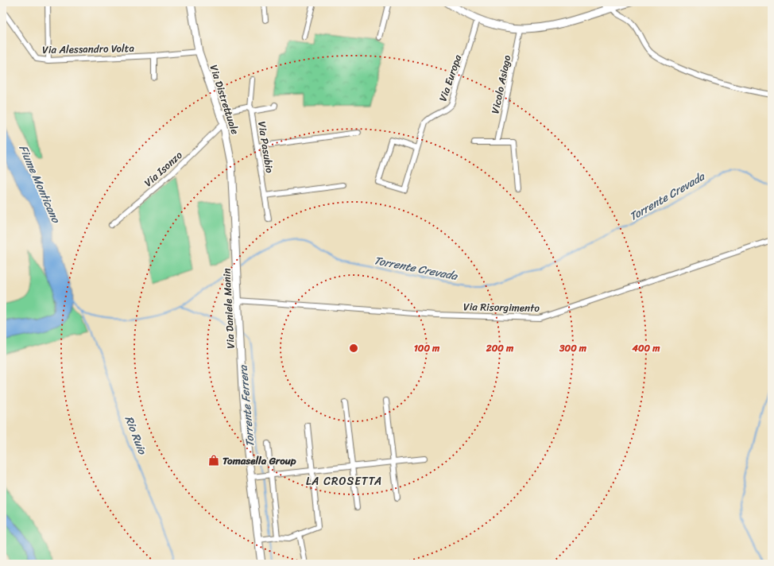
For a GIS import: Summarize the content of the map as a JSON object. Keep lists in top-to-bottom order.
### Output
{
  "streets": {
    "main road": ["Via Distrettuale", "Via Daniele Manin"],
    "street": [
      "Via Alessandro Volta",
      "Via Europa",
      "Vicolo Asiago",
      "Via Pasubio",
      "Via Isonzo",
      "Via Risorgimento"
    ]
  },
  "crossings": [
    ["Via Alessandro Volta", "Via Distrettuale"],
    ["Via Distrettuale", "Via Isonzo"],
    ["Via Distrettuale", "Via Daniele Manin"],
    ["Via Risorgimento", "Via Daniele Manin"]
  ],
  "districts": ["LA CROSETTA"],
  "water": [
    "Fiume Monticano",
    "Torrente Crevada",
    "Torrente Ferrera",
    "Rio Ruio"
  ],
  "places": {
    "shop": ["Tomasella Group"]
  },
  "rings": [
    "100 m",
    "200 m",
    "300 m",
    "400 m"
  ]
}
